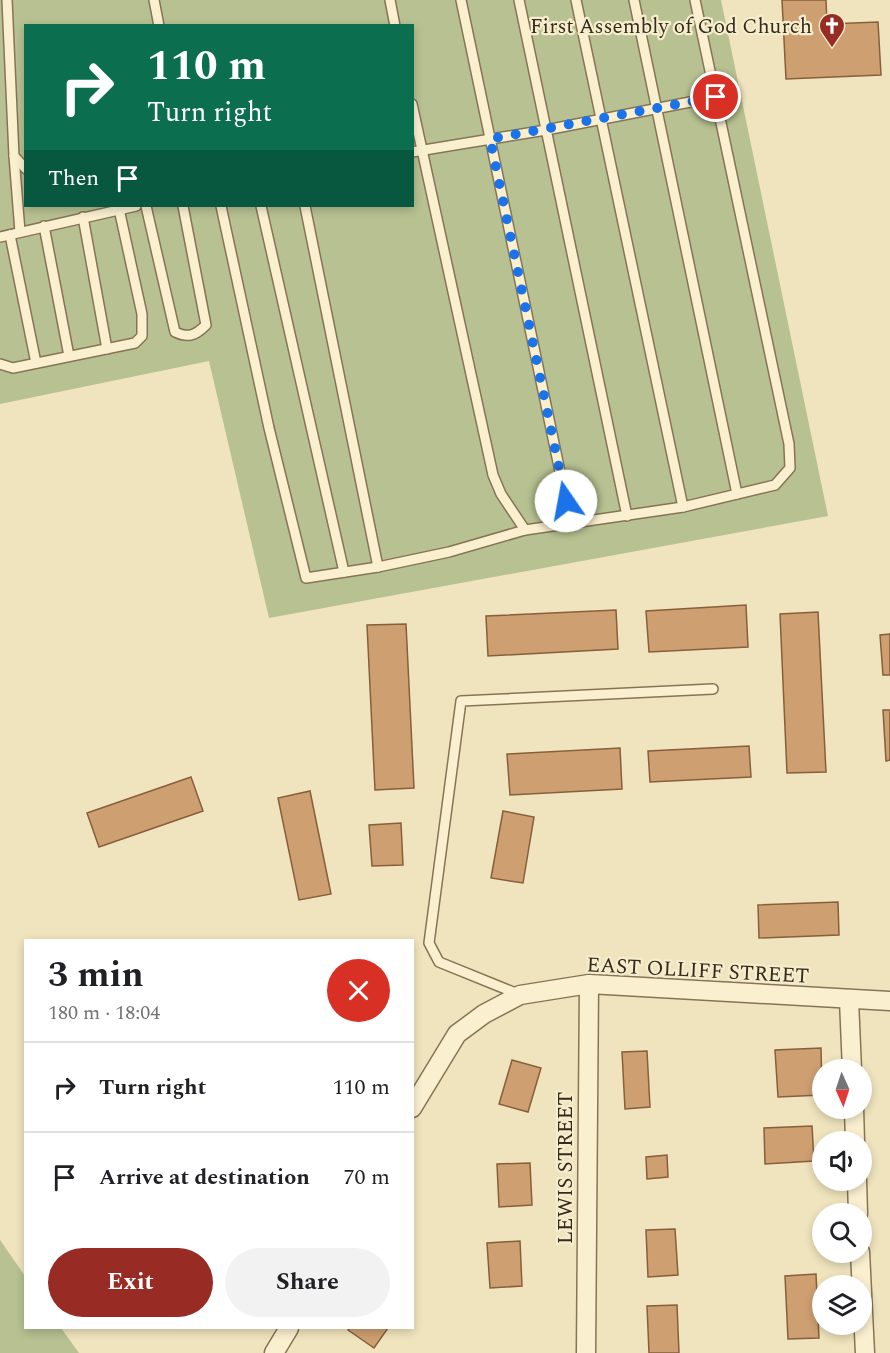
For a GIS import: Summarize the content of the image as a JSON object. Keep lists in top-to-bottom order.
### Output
{
  "streets": {
    "street": ["EAST OLLIFF STREET", "LEWIS STREET"]
  },
  "crossings": [
    ["EAST OLLIFF STREET", "LEWIS STREET"]
  ],
  "places": {
    "church": ["First Assembly of God Church"]
  },
  "north": "bottom",
  "page": {
    "turn": ["110 m", "Turn right"],
    "then": "Then",
    "heading": ["3 min", "180 m · 18:04"],
    "list": [
      {
        "name": "Turn right",
        "value": "110 m"
      },
      {
        "name": "Arrive at destination",
        "value": "70 m"
      }
    ],
    "buttons": ["Exit", "Share"]
  }
}
